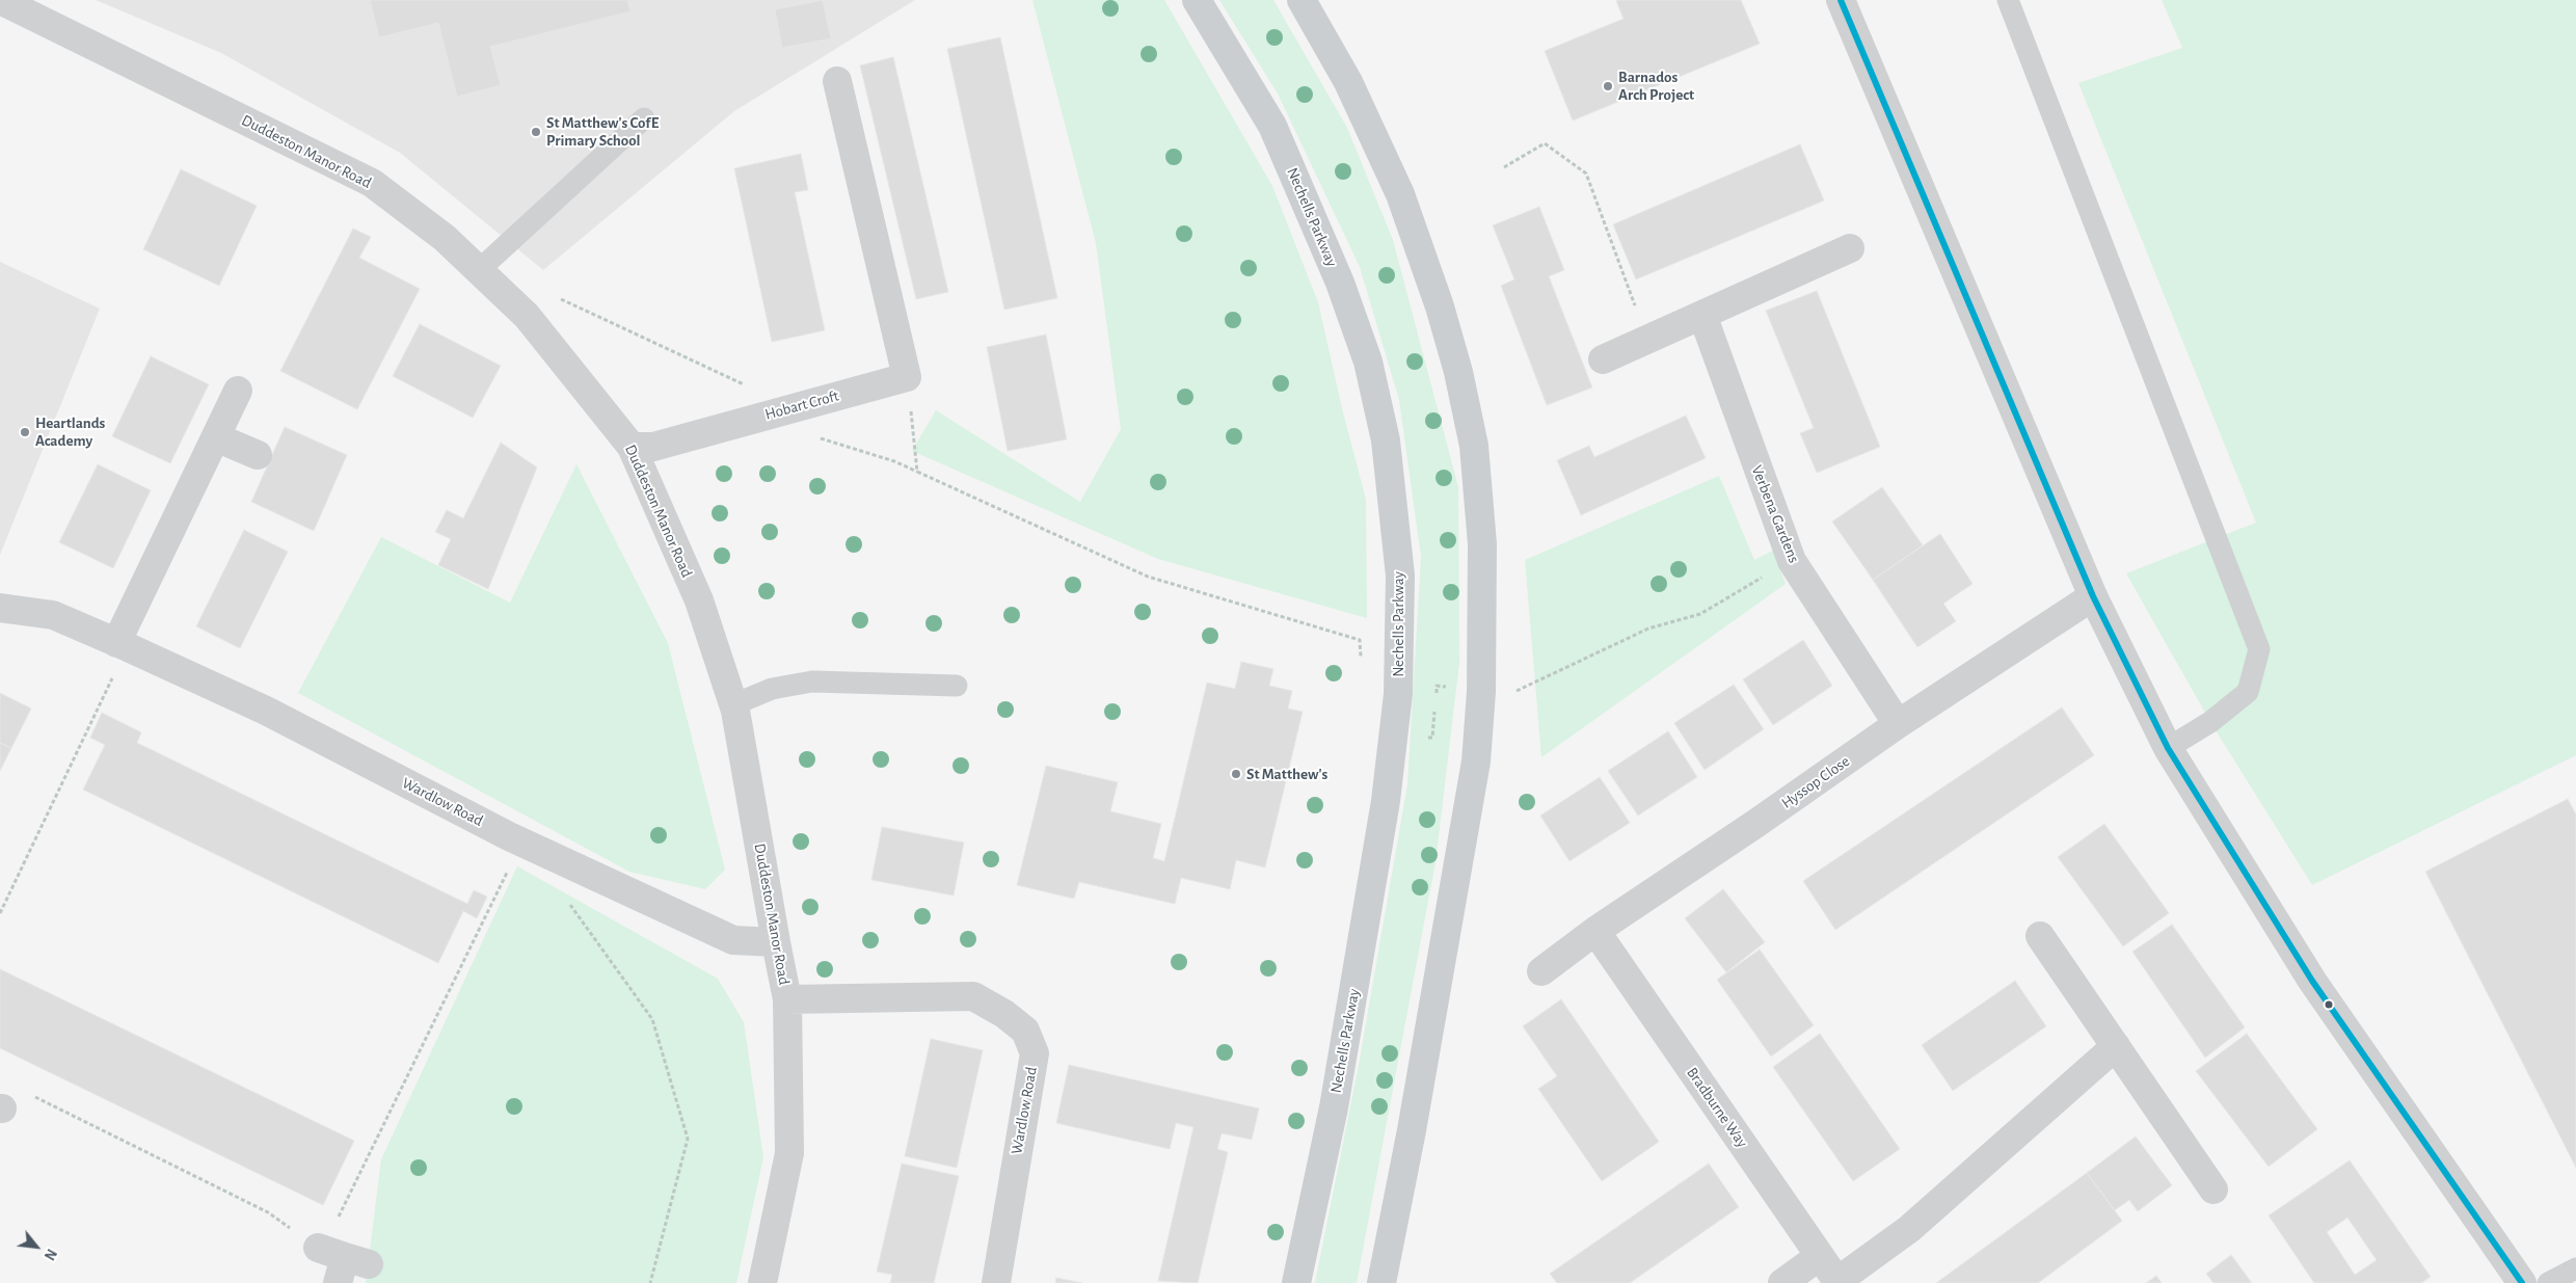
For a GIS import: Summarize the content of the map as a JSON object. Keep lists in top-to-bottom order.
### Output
{
  "streets": {
    "main road": ["Nechells Parkway"],
    "street": [
      "Duddeston Manor Road",
      "Hobart Croft",
      "Verbena Gardens",
      "Hyssop Close",
      "Wardlow Road",
      "Bradburne Way"
    ]
  },
  "crossings": [
    ["Duddeston Manor Road", "Hobart Croft"],
    ["Duddeston Manor Road", "Wardlow Road"],
    ["Verbena Gardens", "Hyssop Close"],
    ["Hyssop Close", "Bradburne Way"]
  ],
  "places": [
    "Barnados Arch Project",
    "St Matthew's CofE Primary School",
    "Heartlands Academy",
    "St Matthew's"
  ],
  "north": "bottom right"
}
